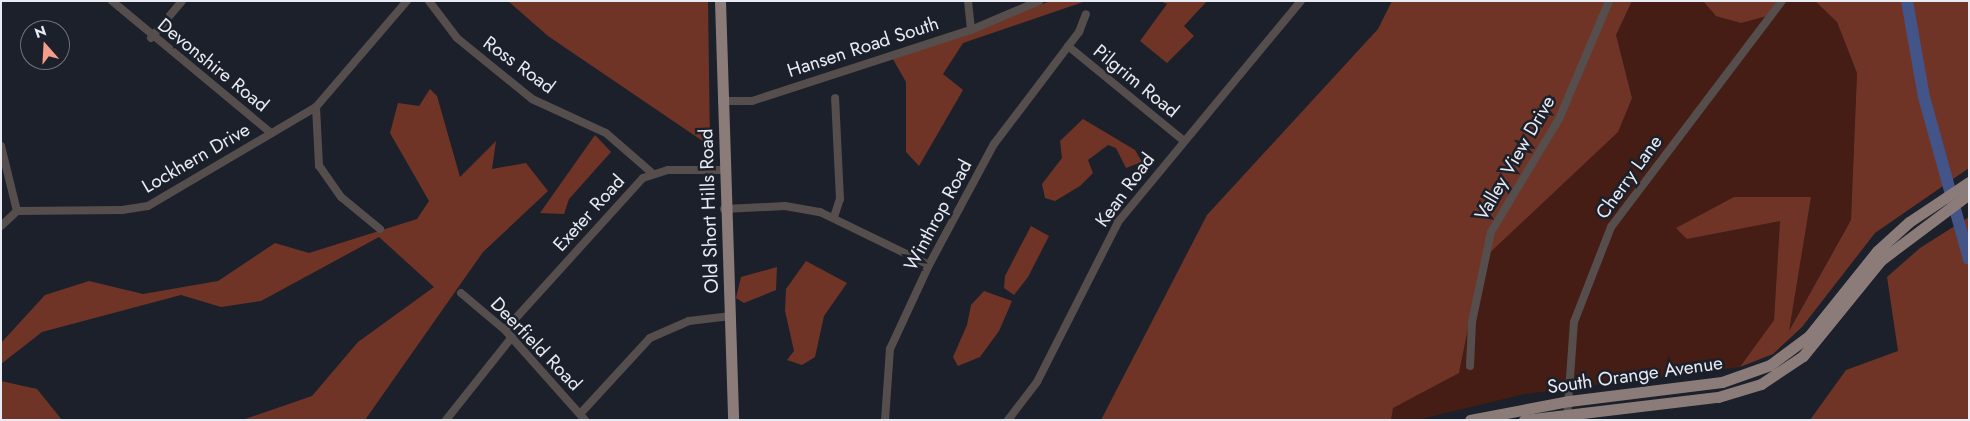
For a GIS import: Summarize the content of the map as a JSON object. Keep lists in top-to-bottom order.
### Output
{
  "streets": {
    "main road": ["Old Short Hills Road", "South Orange Avenue"],
    "street": [
      "Hansen Road South",
      "Devonshire Road",
      "Ross Road",
      "Pilgrim Road",
      "Lockhern Drive",
      "Valley View Drive",
      "Cherry Lane",
      "Kean Road",
      "Exeter Road",
      "Winthrop Road",
      "Deerfield Road"
    ]
  },
  "crossings": [
    ["Hansen Road South", "Old Short Hills Road"],
    ["Devonshire Road", "Lockhern Drive"],
    ["Ross Road", "Exeter Road"],
    ["Pilgrim Road", "Kean Road"],
    ["Pilgrim Road", "Winthrop Road"],
    ["Cherry Lane", "South Orange Avenue"],
    ["Old Short Hills Road", "Exeter Road"],
    ["Exeter Road", "Deerfield Road"]
  ],
  "north": "top"
}
